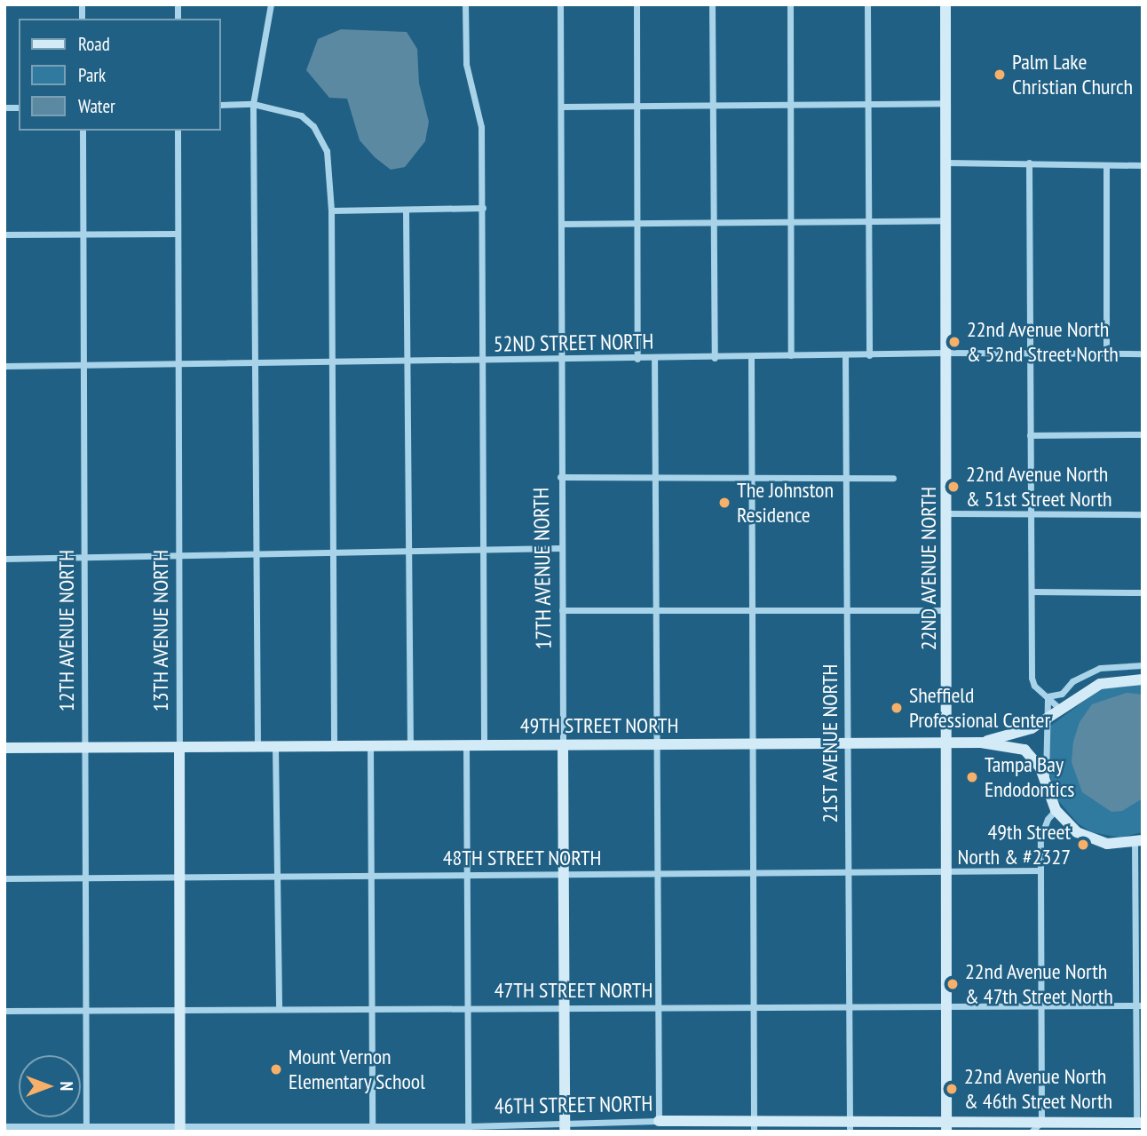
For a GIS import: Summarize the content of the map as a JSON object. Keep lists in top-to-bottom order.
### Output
{
  "streets": {
    "main road": [
      "17TH AVENUE NORTH",
      "22ND AVENUE NORTH",
      "13TH AVENUE NORTH",
      "49TH STREET NORTH",
      "46TH STREET NORTH"
    ],
    "street": [
      "52ND STREET NORTH",
      "12TH AVENUE NORTH",
      "21ST AVENUE NORTH",
      "48TH STREET NORTH",
      "47TH STREET NORTH"
    ]
  },
  "crossings": [
    ["52ND STREET NORTH", "17TH AVENUE NORTH"],
    ["52ND STREET NORTH", "22ND AVENUE NORTH"],
    ["52ND STREET NORTH", "12TH AVENUE NORTH"],
    ["52ND STREET NORTH", "13TH AVENUE NORTH"],
    ["52ND STREET NORTH", "21ST AVENUE NORTH"],
    ["17TH AVENUE NORTH", "49TH STREET NORTH"],
    ["17TH AVENUE NORTH", "48TH STREET NORTH"],
    ["17TH AVENUE NORTH", "47TH STREET NORTH"],
    ["17TH AVENUE NORTH", "46TH STREET NORTH"],
    ["22ND AVENUE NORTH", "49TH STREET NORTH"],
    ["22ND AVENUE NORTH", "48TH STREET NORTH"],
    ["22ND AVENUE NORTH", "47TH STREET NORTH"],
    ["22ND AVENUE NORTH", "46TH STREET NORTH"],
    ["12TH AVENUE NORTH", "49TH STREET NORTH"],
    ["12TH AVENUE NORTH", "48TH STREET NORTH"],
    ["12TH AVENUE NORTH", "47TH STREET NORTH"],
    ["12TH AVENUE NORTH", "46TH STREET NORTH"],
    ["13TH AVENUE NORTH", "49TH STREET NORTH"],
    ["13TH AVENUE NORTH", "48TH STREET NORTH"],
    ["13TH AVENUE NORTH", "47TH STREET NORTH"],
    ["13TH AVENUE NORTH", "46TH STREET NORTH"],
    ["49TH STREET NORTH", "21ST AVENUE NORTH"],
    ["21ST AVENUE NORTH", "48TH STREET NORTH"],
    ["21ST AVENUE NORTH", "47TH STREET NORTH"],
    ["21ST AVENUE NORTH", "46TH STREET NORTH"]
  ],
  "places": [
    "Palm Lake Christian Church",
    "22nd Avenue North & 52nd Street North",
    "22nd Avenue North & 51st Street North",
    "The Johnston Residence",
    "Sheffield Professional Center",
    "Tampa Bay Endodontics",
    "49th Street North & #2327",
    "22nd Avenue North & 47th Street North",
    "Mount Vernon Elementary School",
    "22nd Avenue North & 46th Street North"
  ],
  "legend": ["Road", "Park", "Water"],
  "north": "right"
}
